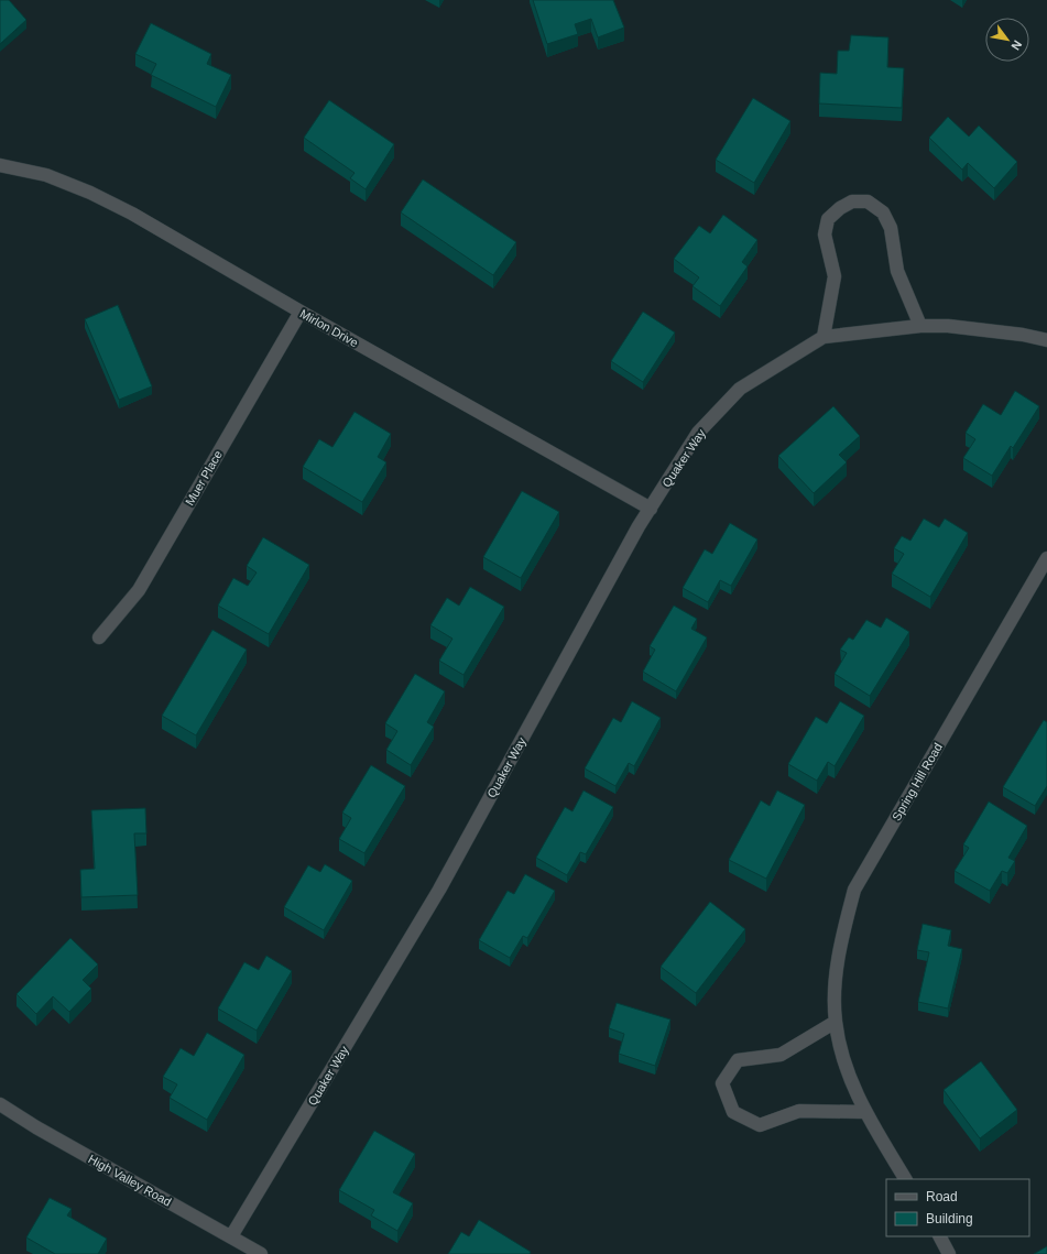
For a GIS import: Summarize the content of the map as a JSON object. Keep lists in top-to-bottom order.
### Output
{
  "streets": {
    "street": [
      "Mirlon Drive",
      "Quaker Way",
      "Muer Place",
      "Spring Hill Road",
      "High Valley Road"
    ]
  },
  "crossings": [
    ["Mirlon Drive", "Quaker Way"],
    ["Mirlon Drive", "Muer Place"],
    ["Quaker Way", "High Valley Road"]
  ],
  "legend": ["Road", "Building"],
  "north": "bottom right"
}
